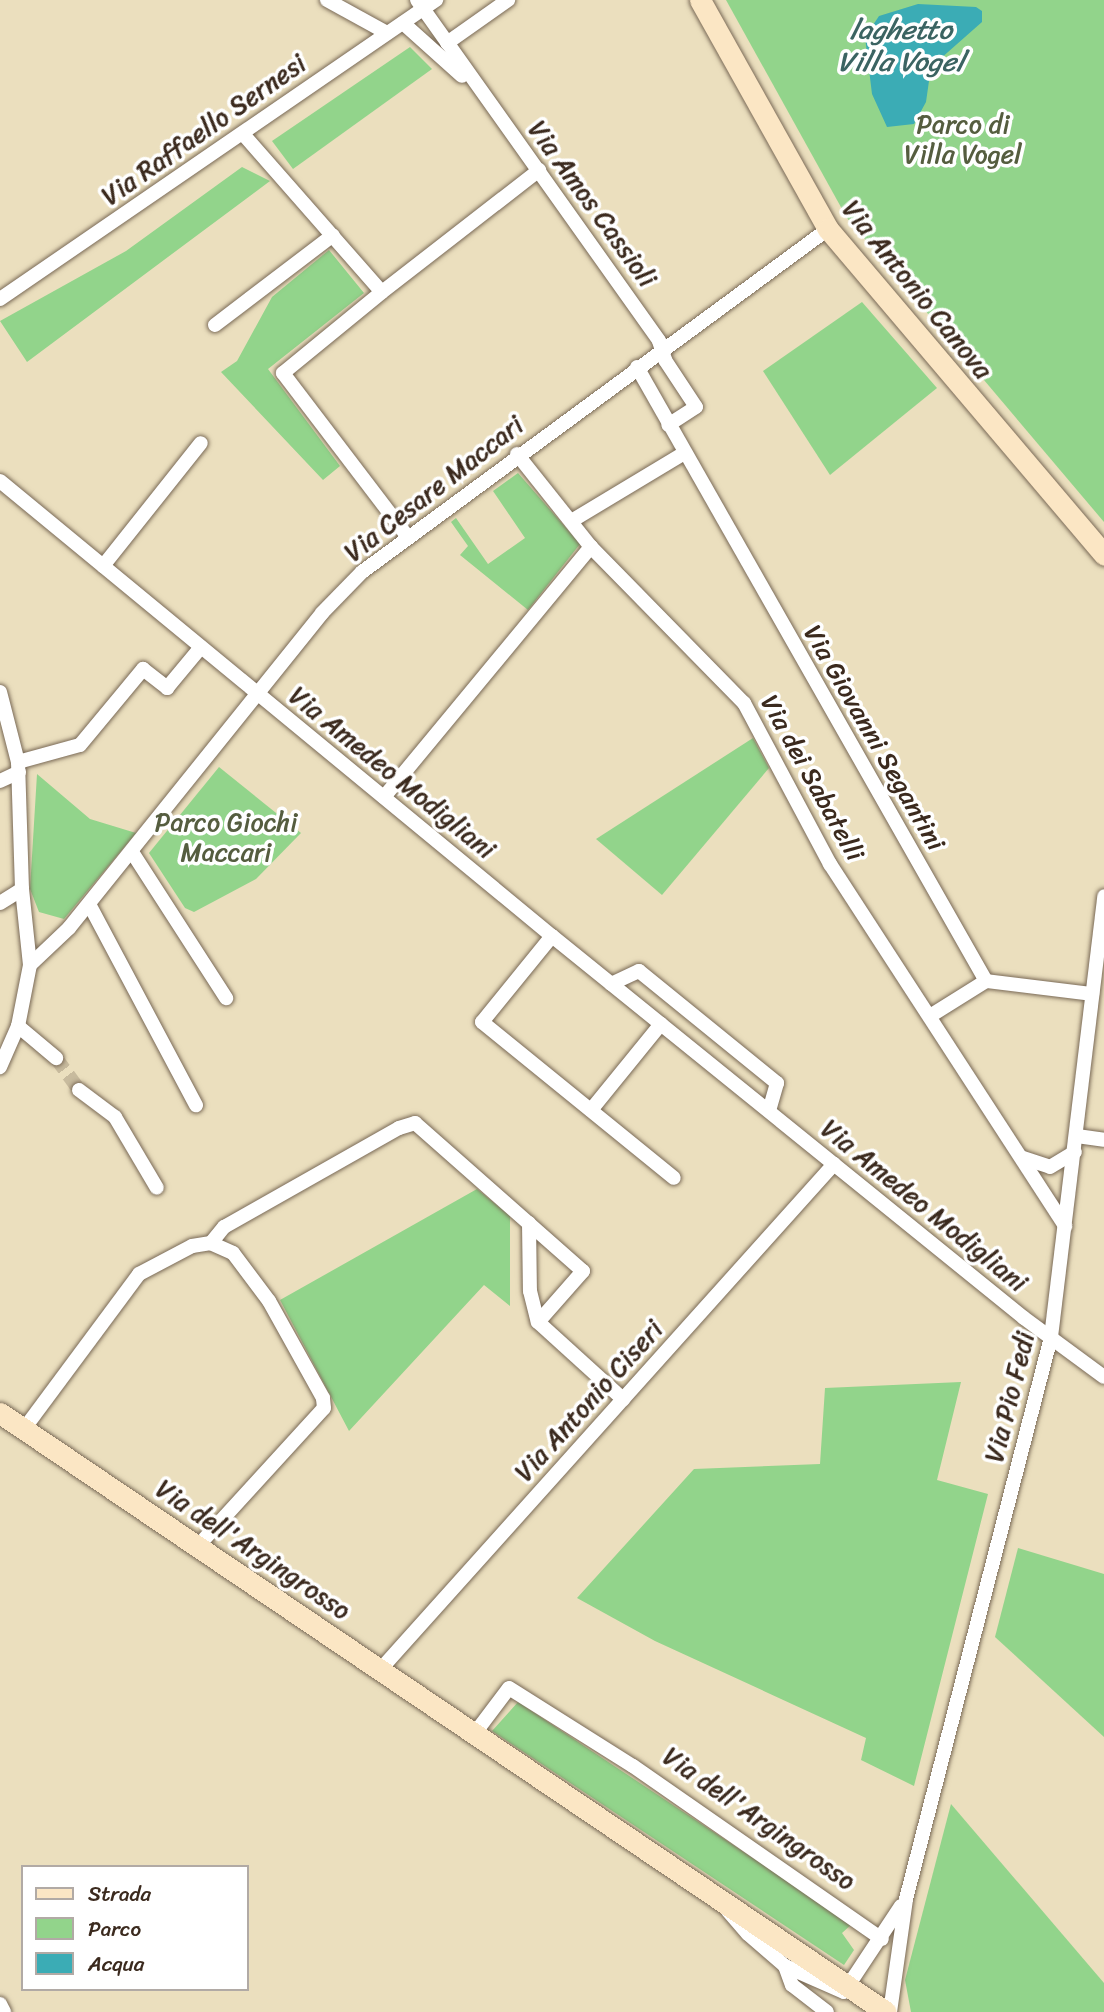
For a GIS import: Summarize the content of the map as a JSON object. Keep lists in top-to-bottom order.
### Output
{
  "streets": {
    "street": [
      "Via Raffaello Sernesi",
      "Via Amos Cassioli",
      "Via Antonio Canova",
      "Via Cesare Maccari",
      "Via Giovanni Segantini",
      "Via Amedeo Modigliani",
      "Via dei Sabatelli",
      "Via Pio Fedi",
      "Via Antonio Ciseri",
      "Via dell'Argingrosso"
    ]
  },
  "crossings": [
    ["Via Raffaello Sernesi", "Via Amos Cassioli"],
    ["Via Amos Cassioli", "Via Cesare Maccari"],
    ["Via Antonio Canova", "Via Cesare Maccari"],
    ["Via Cesare Maccari", "Via Giovanni Segantini"],
    ["Via Cesare Maccari", "Via Amedeo Modigliani"],
    ["Via Cesare Maccari", "Via dei Sabatelli"],
    ["Via Amedeo Modigliani", "Via Pio Fedi"],
    ["Via Amedeo Modigliani", "Via Antonio Ciseri"],
    ["Via dei Sabatelli", "Via Pio Fedi"],
    ["Via Pio Fedi", "Via dell'Argingrosso"],
    ["Via Antonio Ciseri", "Via dell'Argingrosso"]
  ],
  "water": ["laghetto Villa Vogel"],
  "parks": ["Parco di Villa Vogel", "Parco Giochi Maccari"],
  "legend": ["Strada", "Parco", "Acqua"]
}
